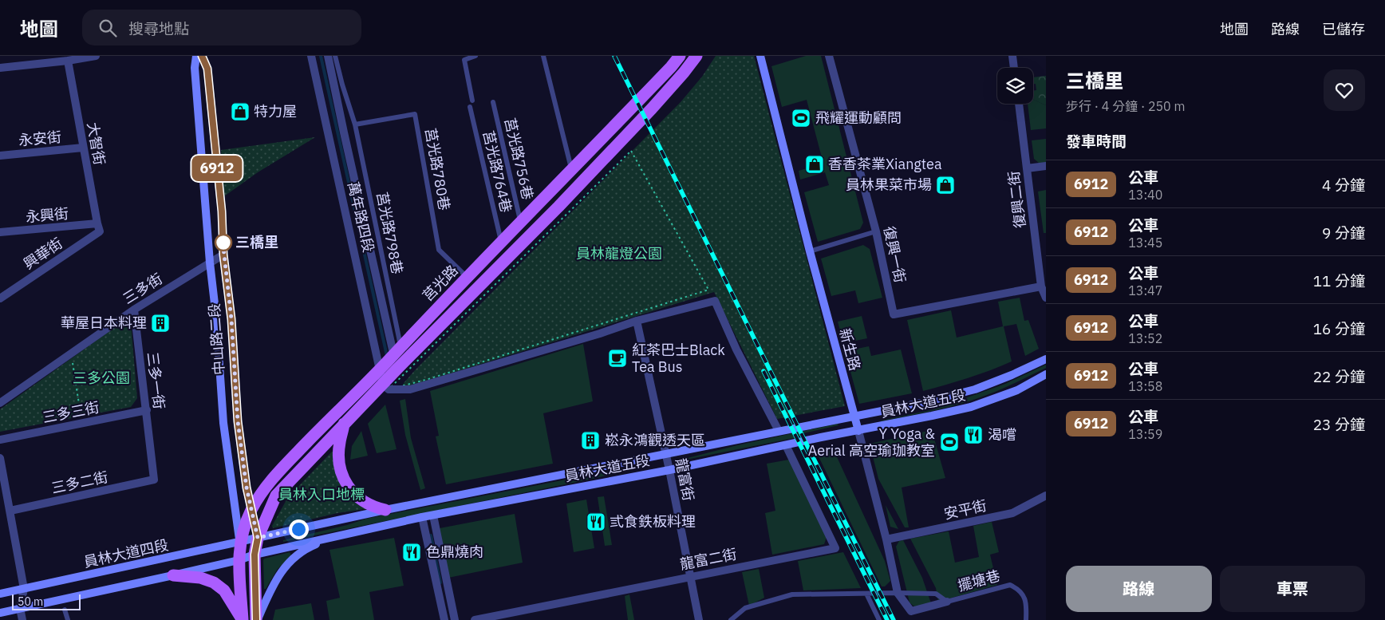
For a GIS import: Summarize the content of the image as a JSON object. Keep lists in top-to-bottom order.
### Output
{
  "streets": {
    "main road": [
      "莒光路",
      "中山路二段",
      "新生路",
      "員林大道五段",
      "員林大道四段"
    ],
    "street": [
      "永安街",
      "大智街",
      "復興二街",
      "永興街",
      "萬年路四段",
      "興華街",
      "復興一街",
      "三多街",
      "三多一街",
      "三多三街",
      "龍富街",
      "三多二街",
      "安平街",
      "龍富二街"
    ],
    "lane": [
      "莒光路756巷",
      "莒光路780巷",
      "莒光路764巷",
      "莒光路798巷",
      "擺塘巷"
    ]
  },
  "crossings": [
    ["永安街", "大智街"],
    ["大智街", "永興街"],
    ["大智街", "興華街"],
    ["莒光路756巷", "莒光路"],
    ["莒光路780巷", "莒光路798巷"],
    ["莒光路780巷", "莒光路"],
    ["莒光路764巷", "莒光路"],
    ["復興二街", "復興一街"],
    ["永興街", "興華街"],
    ["萬年路四段", "莒光路798巷"],
    ["萬年路四段", "莒光路"],
    ["莒光路798巷", "莒光路"],
    ["莒光路", "中山路二段"],
    ["莒光路", "員林大道五段"],
    ["莒光路", "員林大道四段"],
    ["三多街", "中山路二段"],
    ["三多街", "三多一街"],
    ["中山路二段", "員林大道五段"],
    ["中山路二段", "員林大道四段"],
    ["新生路", "員林大道五段"],
    ["新生路", "安平街"],
    ["新生路", "擺塘巷"],
    ["三多一街", "三多三街"],
    ["三多一街", "三多二街"],
    ["員林大道五段", "龍富街"],
    ["員林大道五段", "員林大道四段"],
    ["員林大道五段", "龍富二街"],
    ["龍富街", "龍富二街"]
  ],
  "parks": ["員林龍燈公園", "三多公園", "員林入口地標"],
  "places": {
    "shop": ["特力屋", "香香茶業Xiangtea", "員林果菜市場"],
    "sports": ["飛耀運動顧問", "Y Yoga & Aerial 高空瑜珈教室"],
    "other": ["三橋里"],
    "building": ["華屋日本料理", "崧永鴻觀透天區"],
    "cafe": ["紅茶巴士Black Tea Bus"],
    "restaurant": ["渴嚐", "弎食鉄板料理", "色鼎燒肉"]
  },
  "lines": ["bus line 6912"],
  "scale_bar": "50 m",
  "page": {
    "header": "地圖",
    "search": "搜尋地點",
    "nav": ["地圖", "路線", "已儲存"],
    "on_map": "6912",
    "heading": [
      ["三橋里", "步行 · 4 分鐘 · 250 m"],
      "發車時間"
    ],
    "list": [
      {
        "mark": "6912",
        "name": "公車",
        "note": "13:40",
        "value": "4 分鐘"
      },
      {
        "mark": "6912",
        "name": "公車",
        "note": "13:45",
        "value": "9 分鐘"
      },
      {
        "mark": "6912",
        "name": "公車",
        "note": "13:47",
        "value": "11 分鐘"
      },
      {
        "mark": "6912",
        "name": "公車",
        "note": "13:52",
        "value": "16 分鐘"
      },
      {
        "mark": "6912",
        "name": "公車",
        "note": "13:58",
        "value": "22 分鐘"
      },
      {
        "mark": "6912",
        "name": "公車",
        "note": "13:59",
        "value": "23 分鐘"
      }
    ],
    "buttons": ["路線", "車票"],
    "scale": "50 m"
  }
}
